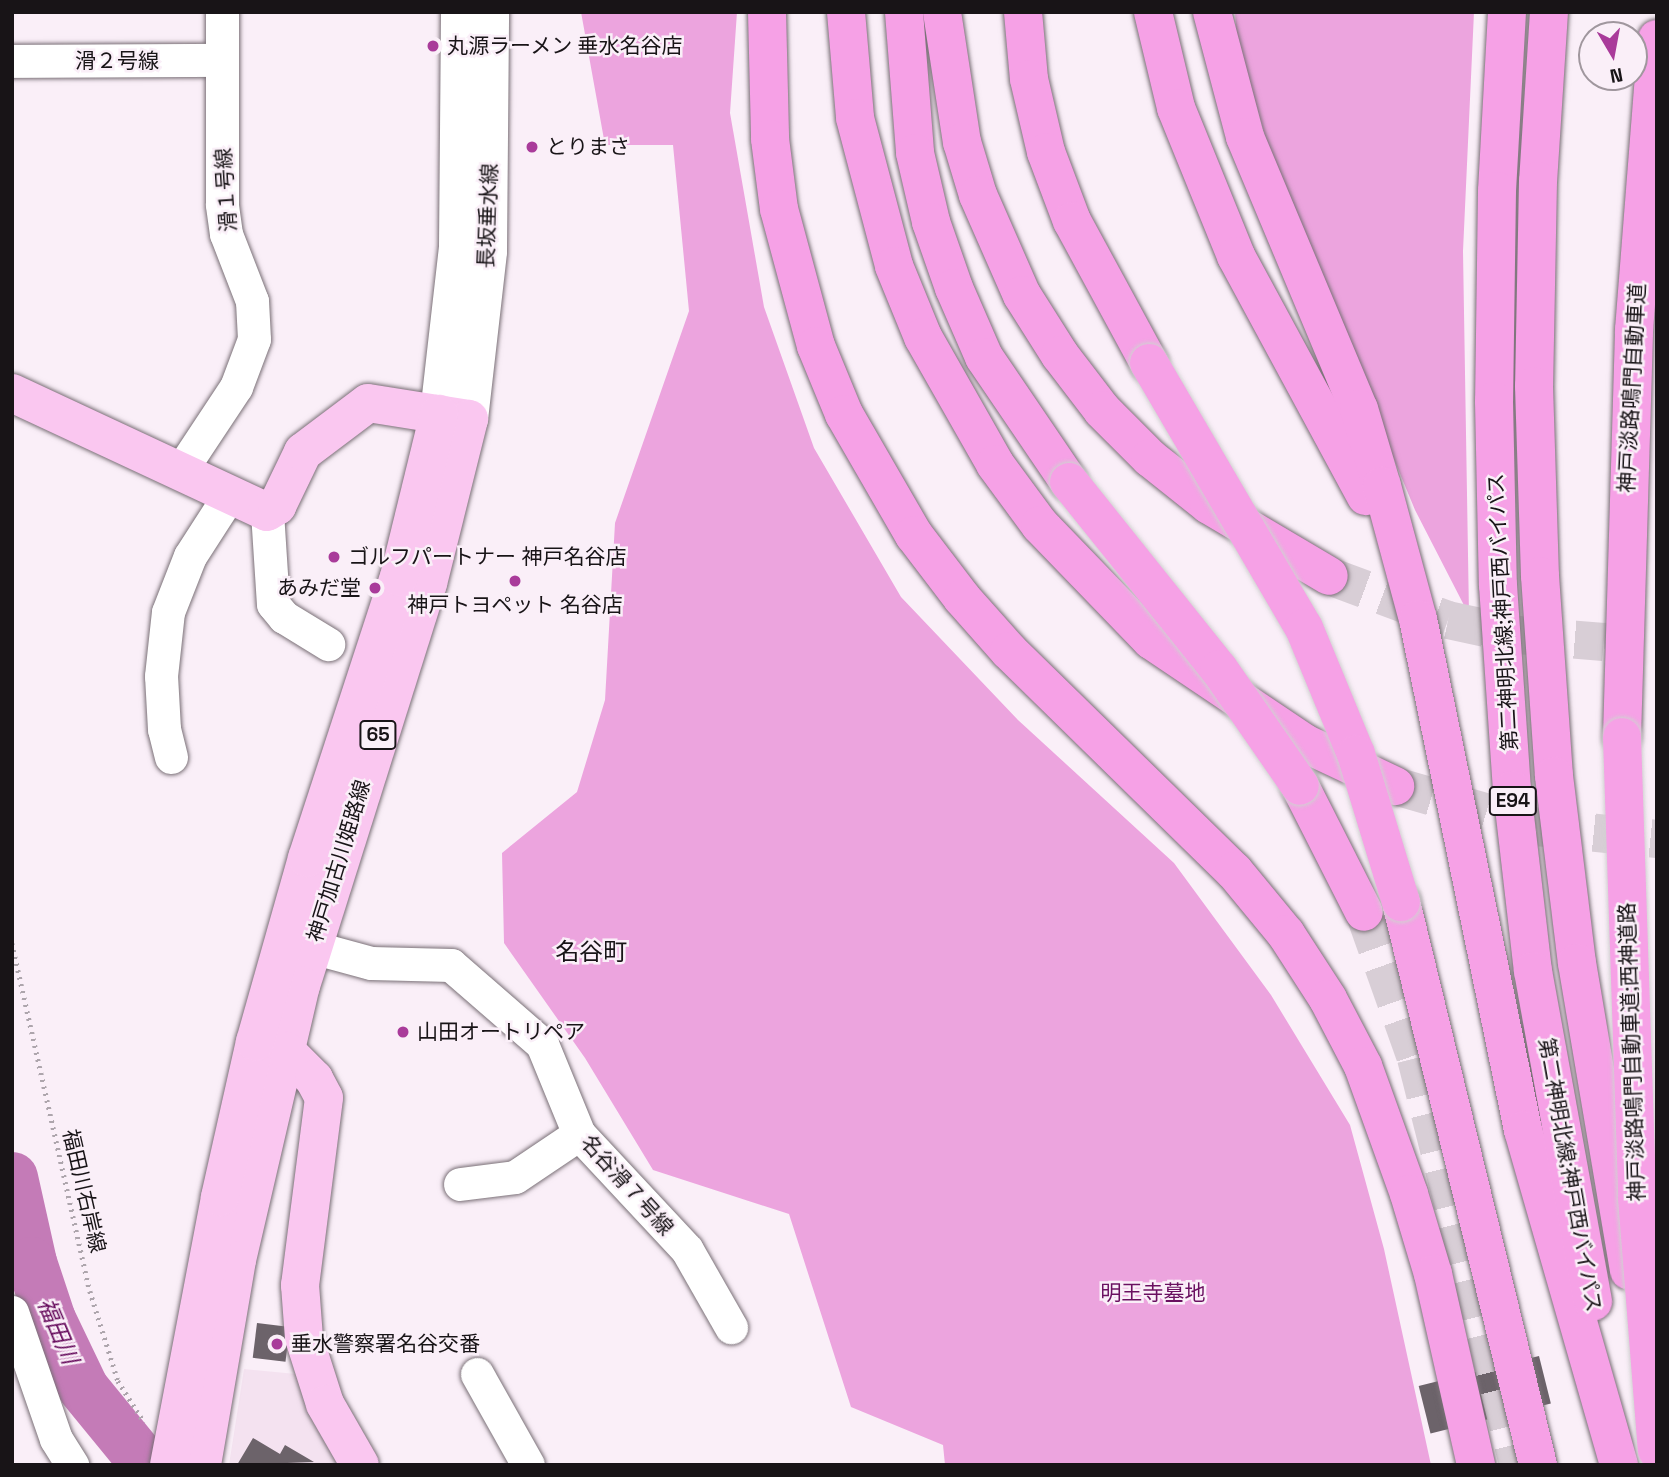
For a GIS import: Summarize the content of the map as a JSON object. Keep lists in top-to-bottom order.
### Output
{
  "streets": {
    "highway": [
      "神戸淡路鳴門自動車道",
      "第二神明北線;神戸西バイパス",
      "E94",
      "神戸淡路鳴門自動車道;西神道路"
    ],
    "main road": ["長坂垂水線", "65", "神戸加古川姫路線"],
    "street": ["滑２号線", "滑１号線", "名谷滑７号線"],
    "path": ["福田川右岸線"]
  },
  "crossings": [
    ["滑２号線", "滑１号線"],
    ["長坂垂水線", "神戸加古川姫路線"],
    ["神戸淡路鳴門自動車道", "神戸淡路鳴門自動車道;西神道路"],
    ["神戸加古川姫路線", "名谷滑７号線"]
  ],
  "districts": ["名谷町"],
  "water": ["福田川"],
  "parks": ["明王寺墓地"],
  "places": [
    "丸源ラーメン 垂水名谷店",
    "とりまさ",
    "ゴルフパートナー 神戸名谷店",
    "神戸トヨペット 名谷店",
    "あみだ堂",
    "山田オートリペア",
    "垂水警察署名谷交番"
  ],
  "north": "bottom"
}
